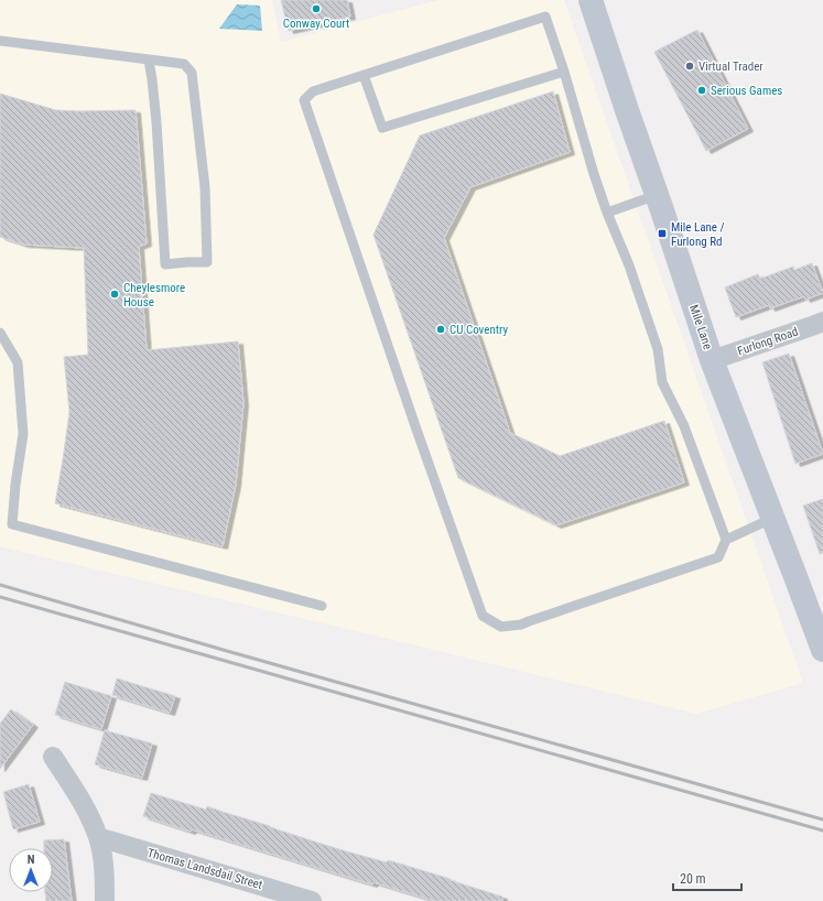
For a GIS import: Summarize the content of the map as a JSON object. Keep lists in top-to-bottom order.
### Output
{
  "streets": {
    "street": ["Mile Lane", "Furlong Road", "Thomas Landsdail Street"]
  },
  "crossings": [
    ["Mile Lane", "Furlong Road"]
  ],
  "places": {
    "other": [
      "Conway Court",
      "Virtual Trader",
      "Serious Games",
      "Cheylesmore House",
      "CU Coventry"
    ],
    "transit": ["Mile Lane / Furlong Rd"]
  },
  "scale_bar": "20 m",
  "north": "top"
}
